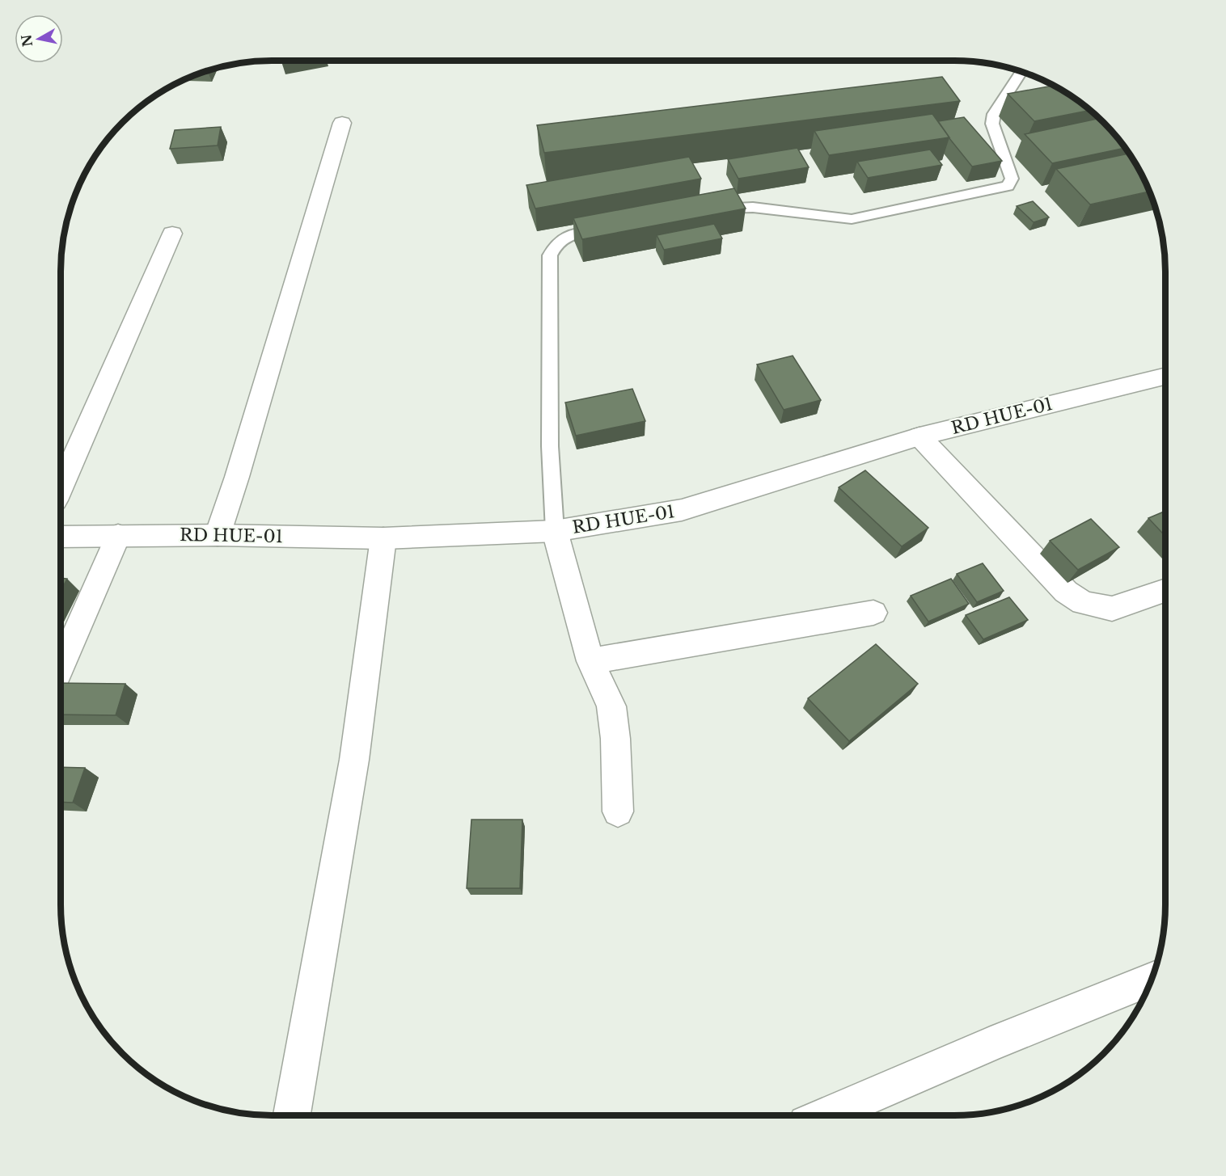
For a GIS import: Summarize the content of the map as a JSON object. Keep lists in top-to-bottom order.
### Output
{
  "streets": {
    "street": ["RD HUE-01"]
  },
  "north": "left"
}
